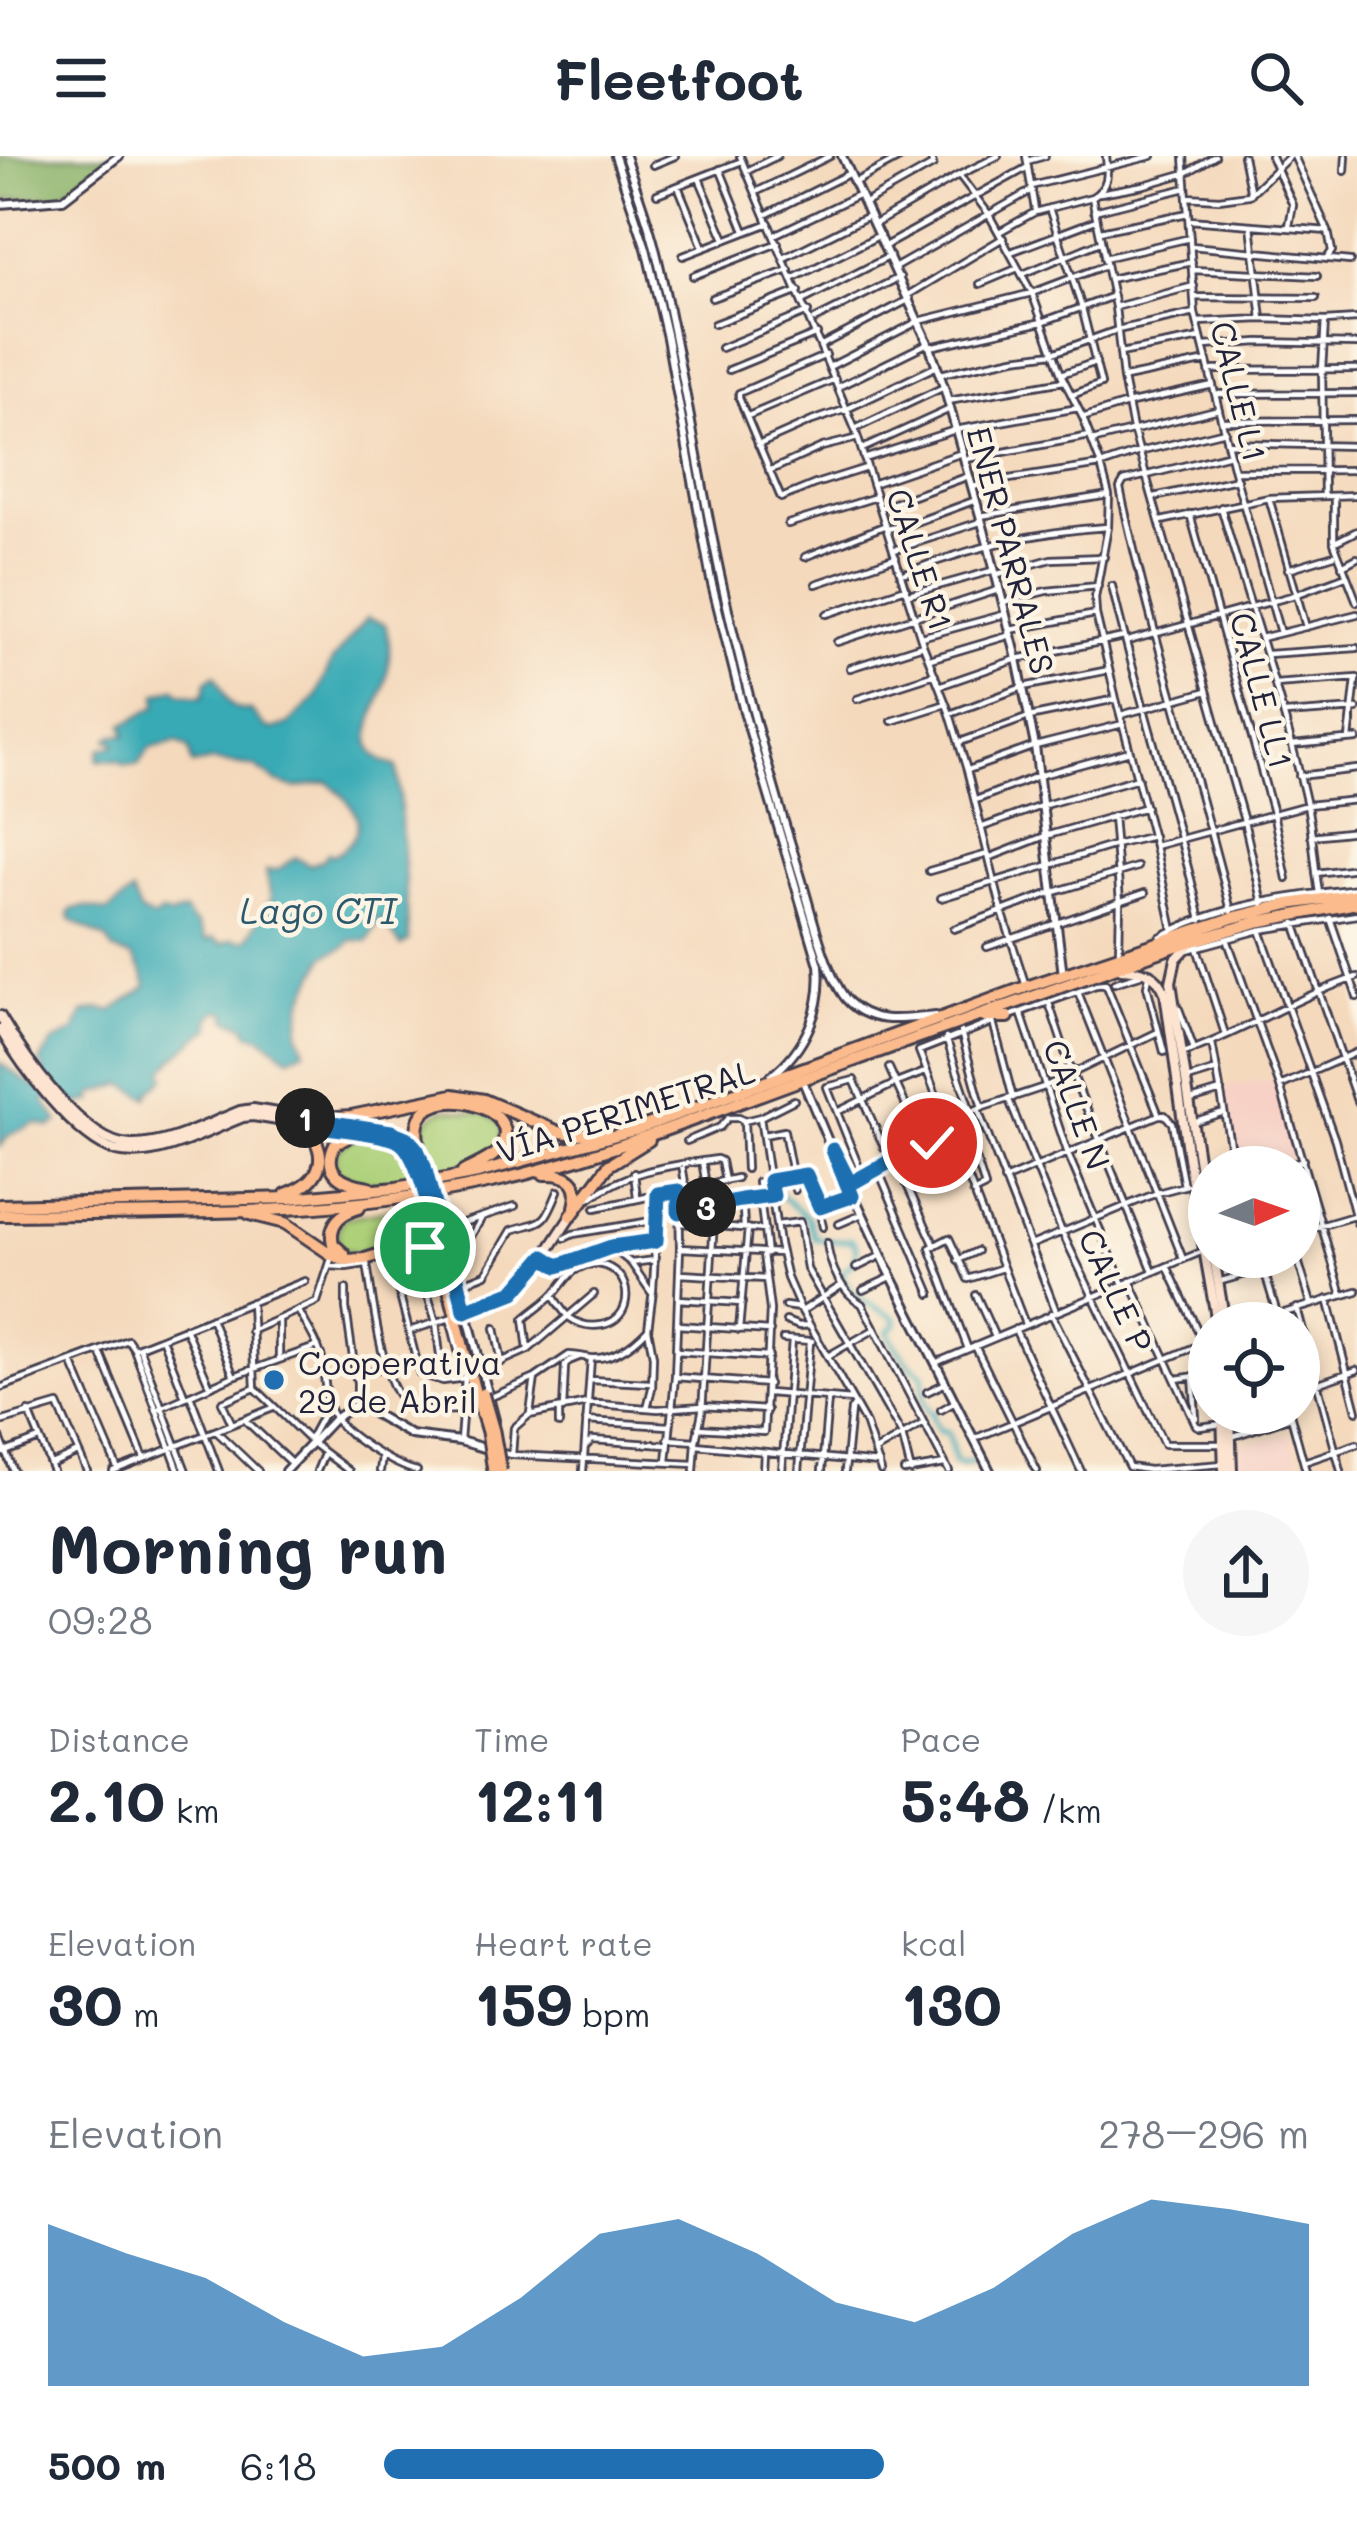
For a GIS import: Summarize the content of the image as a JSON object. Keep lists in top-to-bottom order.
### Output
{
  "streets": {
    "highway": ["VÍA PERIMETRAL"],
    "street": [
      "CALLE L1",
      "ENER PARRALES",
      "CALLE R1",
      "CALLE LL1",
      "CALLE N",
      "CALLE P"
    ]
  },
  "crossings": [
    ["ENER PARRALES", "VÍA PERIMETRAL"],
    ["CALLE R1", "VÍA PERIMETRAL"],
    ["CALLE N", "VÍA PERIMETRAL"]
  ],
  "water": ["Lago CTI"],
  "places": ["Cooperativa 29 de Abril"],
  "north": "right",
  "page": {
    "header": "Fleetfoot",
    "pins": ["1", "3"],
    "heading": ["Morning run", "09:28"],
    "stats": [
      ["Distance", "2.10 km"],
      ["Time", "12:11"],
      ["Pace", "5:48 /km"],
      ["Elevation", "30 m"],
      ["Heart rate", "159 bpm"],
      ["kcal", "130"]
    ],
    "chart": ["Elevation", "278–296 m"],
    "list": [
      {
        "name": "500 m",
        "note": "6:18"
      }
    ]
  }
}
